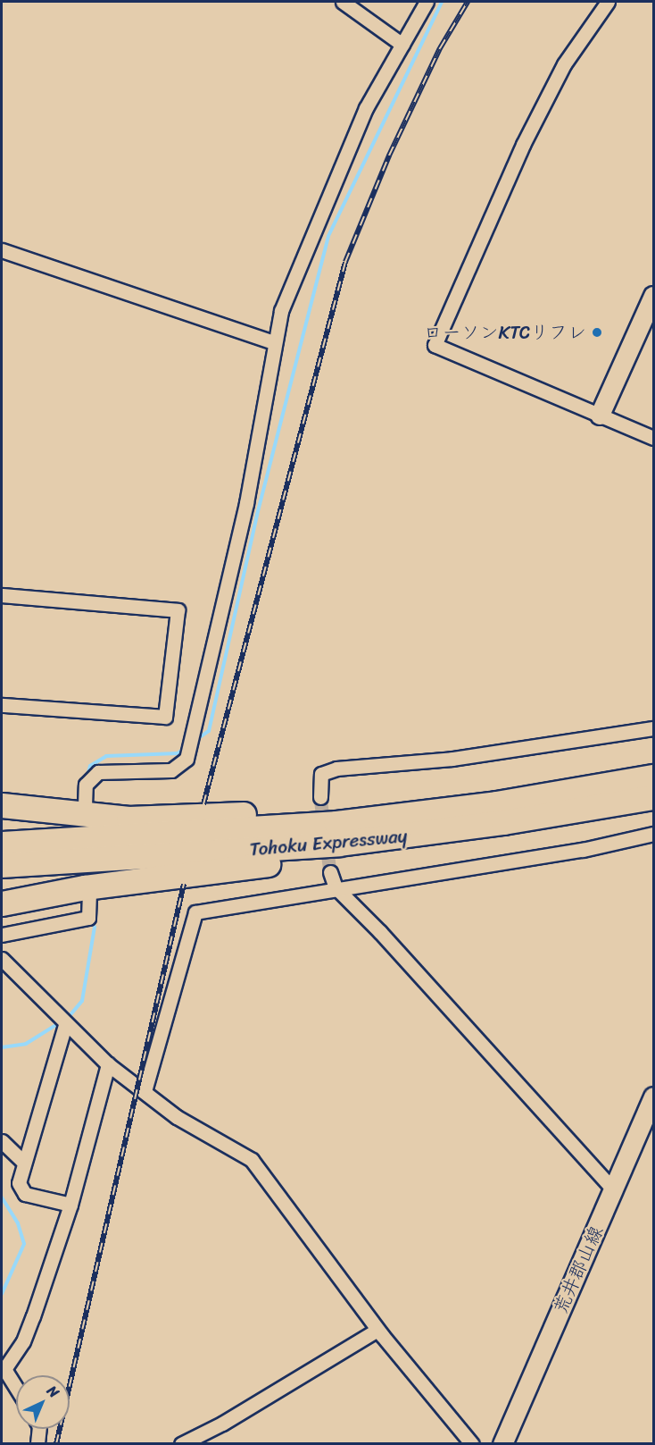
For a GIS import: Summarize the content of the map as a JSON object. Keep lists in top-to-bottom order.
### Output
{
  "streets": {
    "highway": ["Tohoku Expressway"],
    "main road": ["荒井郡山線"]
  },
  "places": ["ローソンKTCリフレ"],
  "north": "top right"
}
